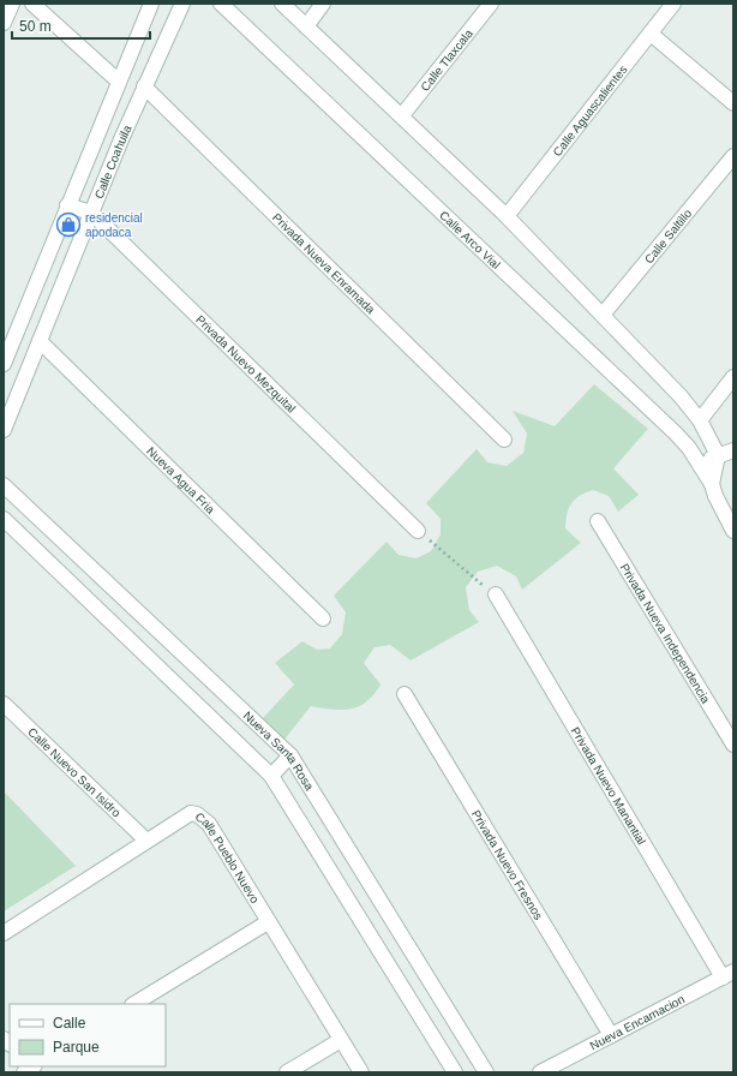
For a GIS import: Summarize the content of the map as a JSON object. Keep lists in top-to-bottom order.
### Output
{
  "streets": {
    "street": [
      "Calle Tlaxcala",
      "Calle Aguascalientes",
      "Calle Coahuila",
      "Calle Saltillo",
      "Calle Arco Vial",
      "Privada Nueva Enramada",
      "Privada Nuevo Mezquital",
      "Nueva Agua Fria",
      "Privada Nueva Independencia",
      "Nueva Santa Rosa",
      "Calle Nuevo San Isidro",
      "Privada Nuevo Manantial",
      "Calle Pueblo Nuevo",
      "Privada Nuevo Fresnos",
      "Nueva Encarnacion"
    ]
  },
  "crossings": [
    ["Calle Coahuila", "Privada Nueva Enramada"],
    ["Calle Coahuila", "Privada Nuevo Mezquital"],
    ["Calle Coahuila", "Nueva Agua Fria"],
    ["Calle Nuevo San Isidro", "Calle Pueblo Nuevo"],
    ["Privada Nuevo Manantial", "Nueva Encarnacion"],
    ["Privada Nuevo Fresnos", "Nueva Encarnacion"]
  ],
  "places": {
    "shop": ["residencial apodaca"]
  },
  "legend": ["Calle", "Parque"],
  "scale_bar": "50 m"
}
